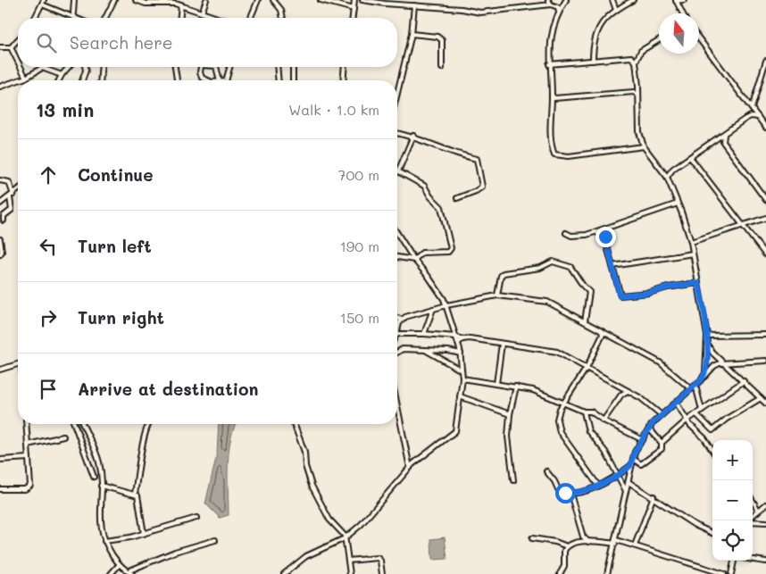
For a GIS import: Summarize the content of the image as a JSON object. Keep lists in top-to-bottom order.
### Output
{
  "north": "top",
  "page": {
    "search": "Search here",
    "heading": ["13 min", "Walk · 1.0 km"],
    "list": [
      ["Continue", "700 m"],
      ["Turn left", "190 m"],
      ["Turn right", "150 m"],
      "Arrive at destination"
    ],
    "map_buttons": ["+", "−"]
  }
}
